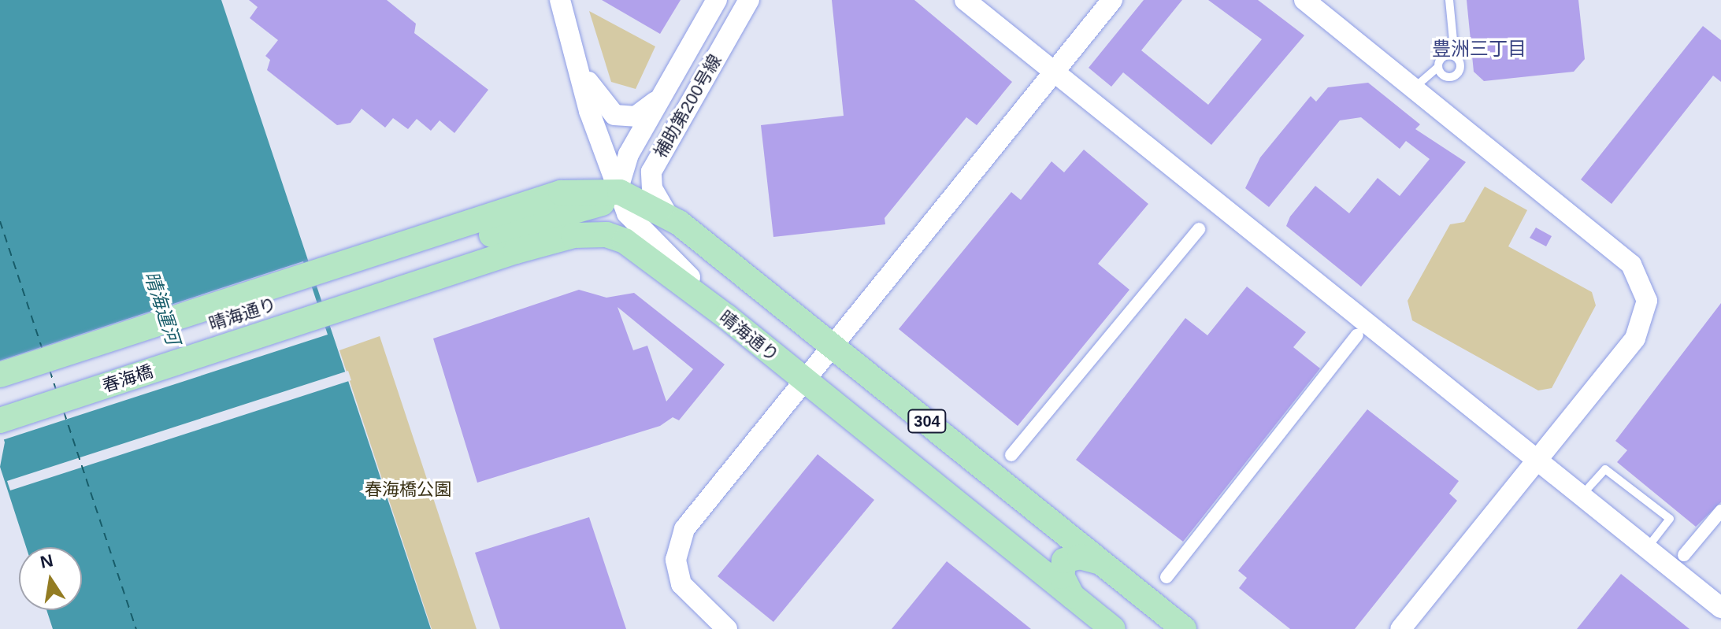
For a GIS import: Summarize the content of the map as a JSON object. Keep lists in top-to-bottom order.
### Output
{
  "streets": {
    "main road": ["晴海通り", "春海橋", "304"],
    "street": ["補助第200号線"]
  },
  "crossings": [
    ["補助第200号線", "晴海通り"],
    ["晴海通り", "春海橋"],
    ["晴海通り", "304"]
  ],
  "districts": ["豊洲三丁目"],
  "water": ["晴海運河"],
  "parks": ["春海橋公園"],
  "north": "top"
}
